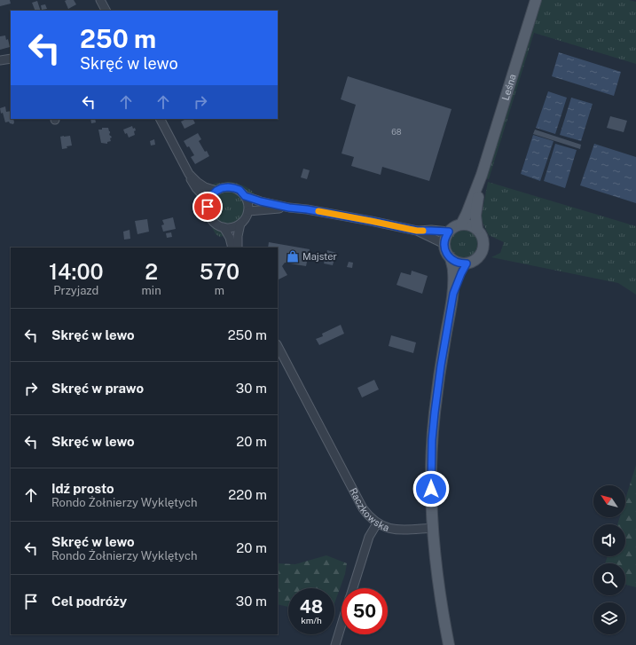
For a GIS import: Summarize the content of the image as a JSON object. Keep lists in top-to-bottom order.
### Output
{
  "streets": {
    "main road": ["Leśna"],
    "street": ["Raczkowska"]
  },
  "places": {
    "shop": ["Majster"]
  },
  "house_numbers": ["68"],
  "north": "top left",
  "page": {
    "turn": ["250 m", "Skręć w lewo"],
    "eta": [
      "14:00",
      "Przyjazd",
      "2",
      "min",
      "570",
      "m"
    ],
    "list": [
      {
        "name": "Skręć w lewo",
        "value": "250 m"
      },
      {
        "name": "Skręć w prawo",
        "value": "30 m"
      },
      {
        "name": "Skręć w lewo",
        "value": "20 m"
      },
      {
        "name": "Idź prosto",
        "note": "Rondo Żołnierzy Wyklętych",
        "value": "220 m"
      },
      {
        "name": "Skręć w lewo",
        "note": "Rondo Żołnierzy Wyklętych",
        "value": "20 m"
      },
      {
        "name": "Cel podróży",
        "value": "30 m"
      }
    ],
    "speed": "48 km/h",
    "limit": "50"
  }
}
